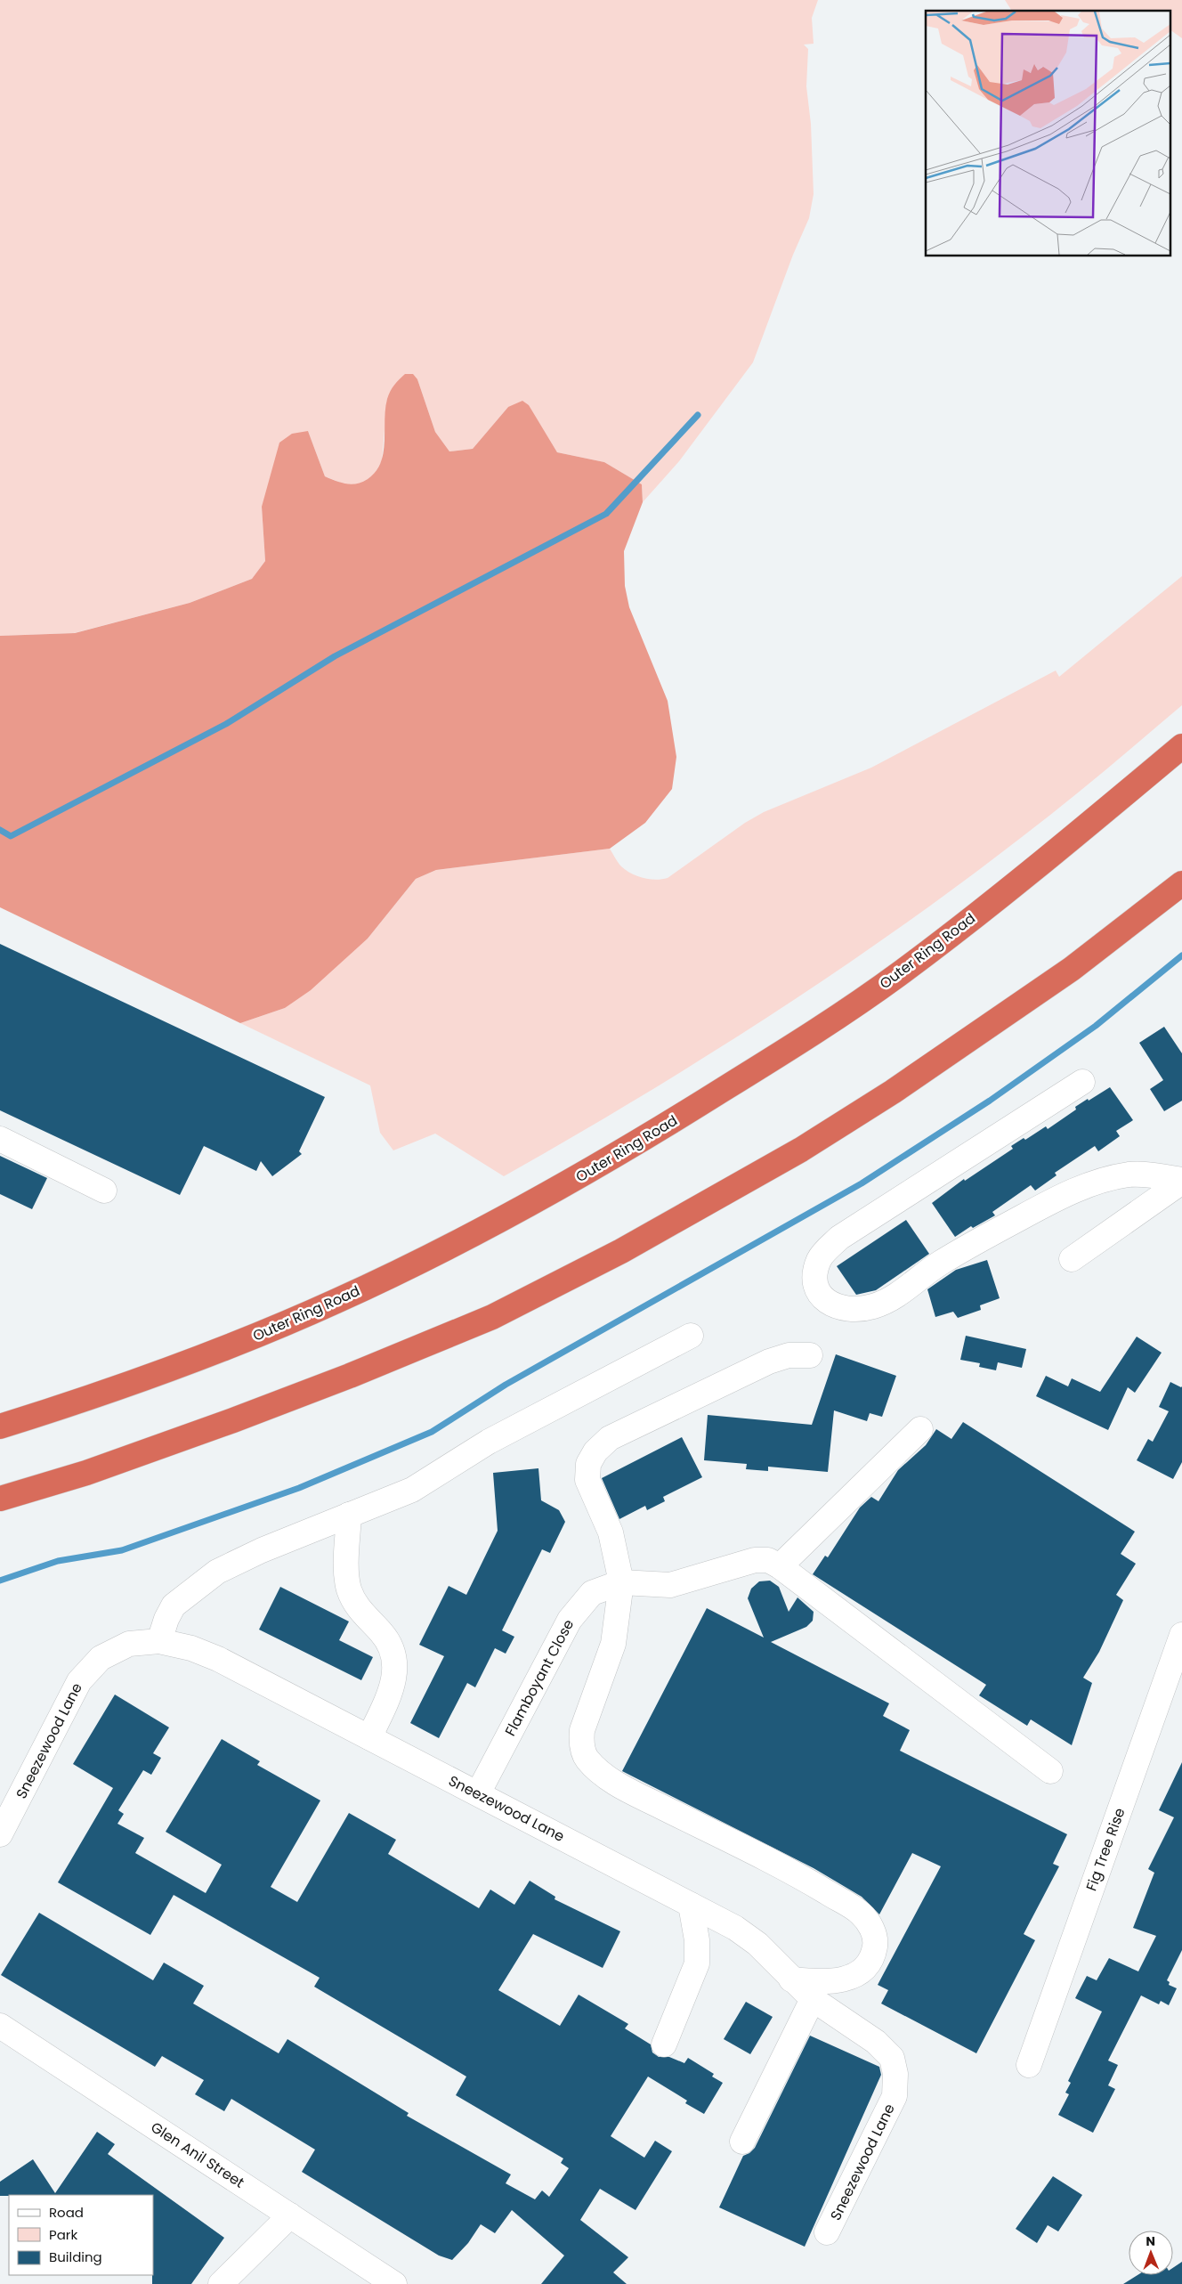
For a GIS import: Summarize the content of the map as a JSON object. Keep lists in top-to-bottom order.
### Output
{
  "streets": {
    "highway": ["Outer Ring Road"],
    "street": [
      "Flamboyant Close",
      "Sneezewood Lane",
      "Fig Tree Rise",
      "Glen Anil Street"
    ]
  },
  "crossings": [
    ["Flamboyant Close", "Sneezewood Lane"]
  ],
  "legend": ["Road", "Park", "Building"],
  "north": "top"
}
